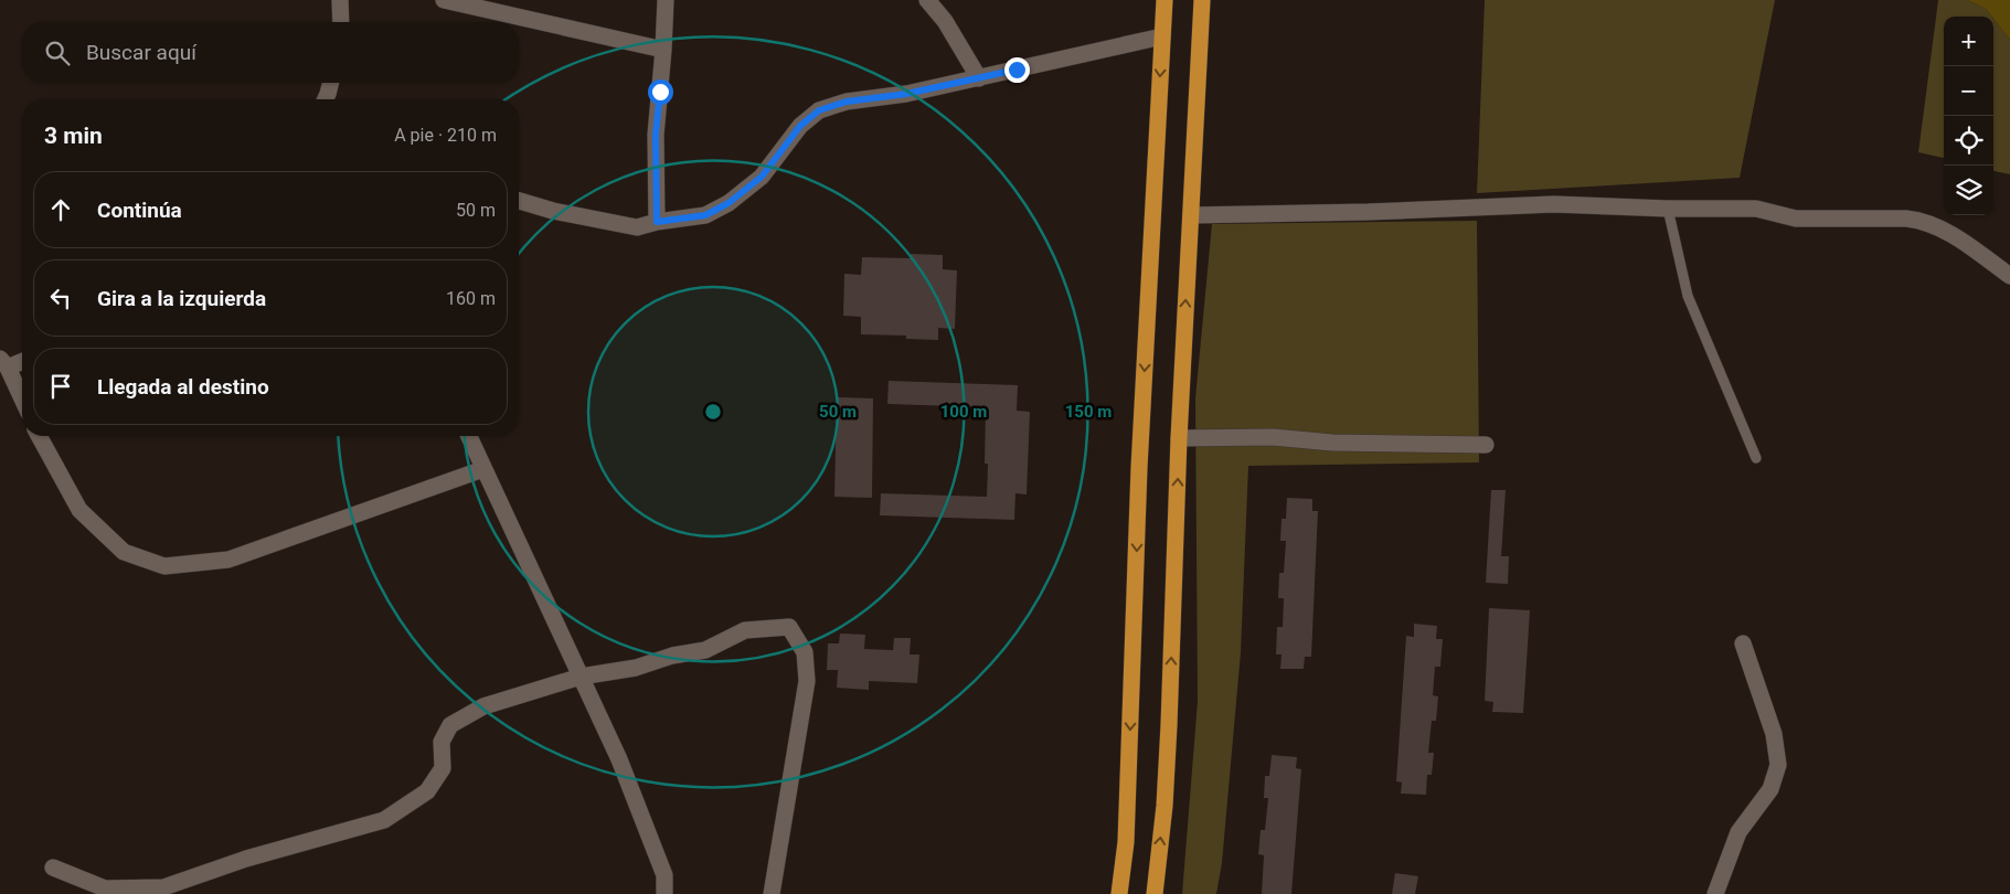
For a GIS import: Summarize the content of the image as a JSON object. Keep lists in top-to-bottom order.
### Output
{
  "page": {
    "map_buttons": ["+", "−"],
    "search": "Buscar aquí",
    "heading": ["3 min", "A pie · 210 m"],
    "list": [
      ["Continúa", "50 m"],
      ["Gira a la izquierda", "160 m"],
      "Llegada al destino"
    ]
  },
  "rings": ["50 m", "100 m", "150 m"]
}
